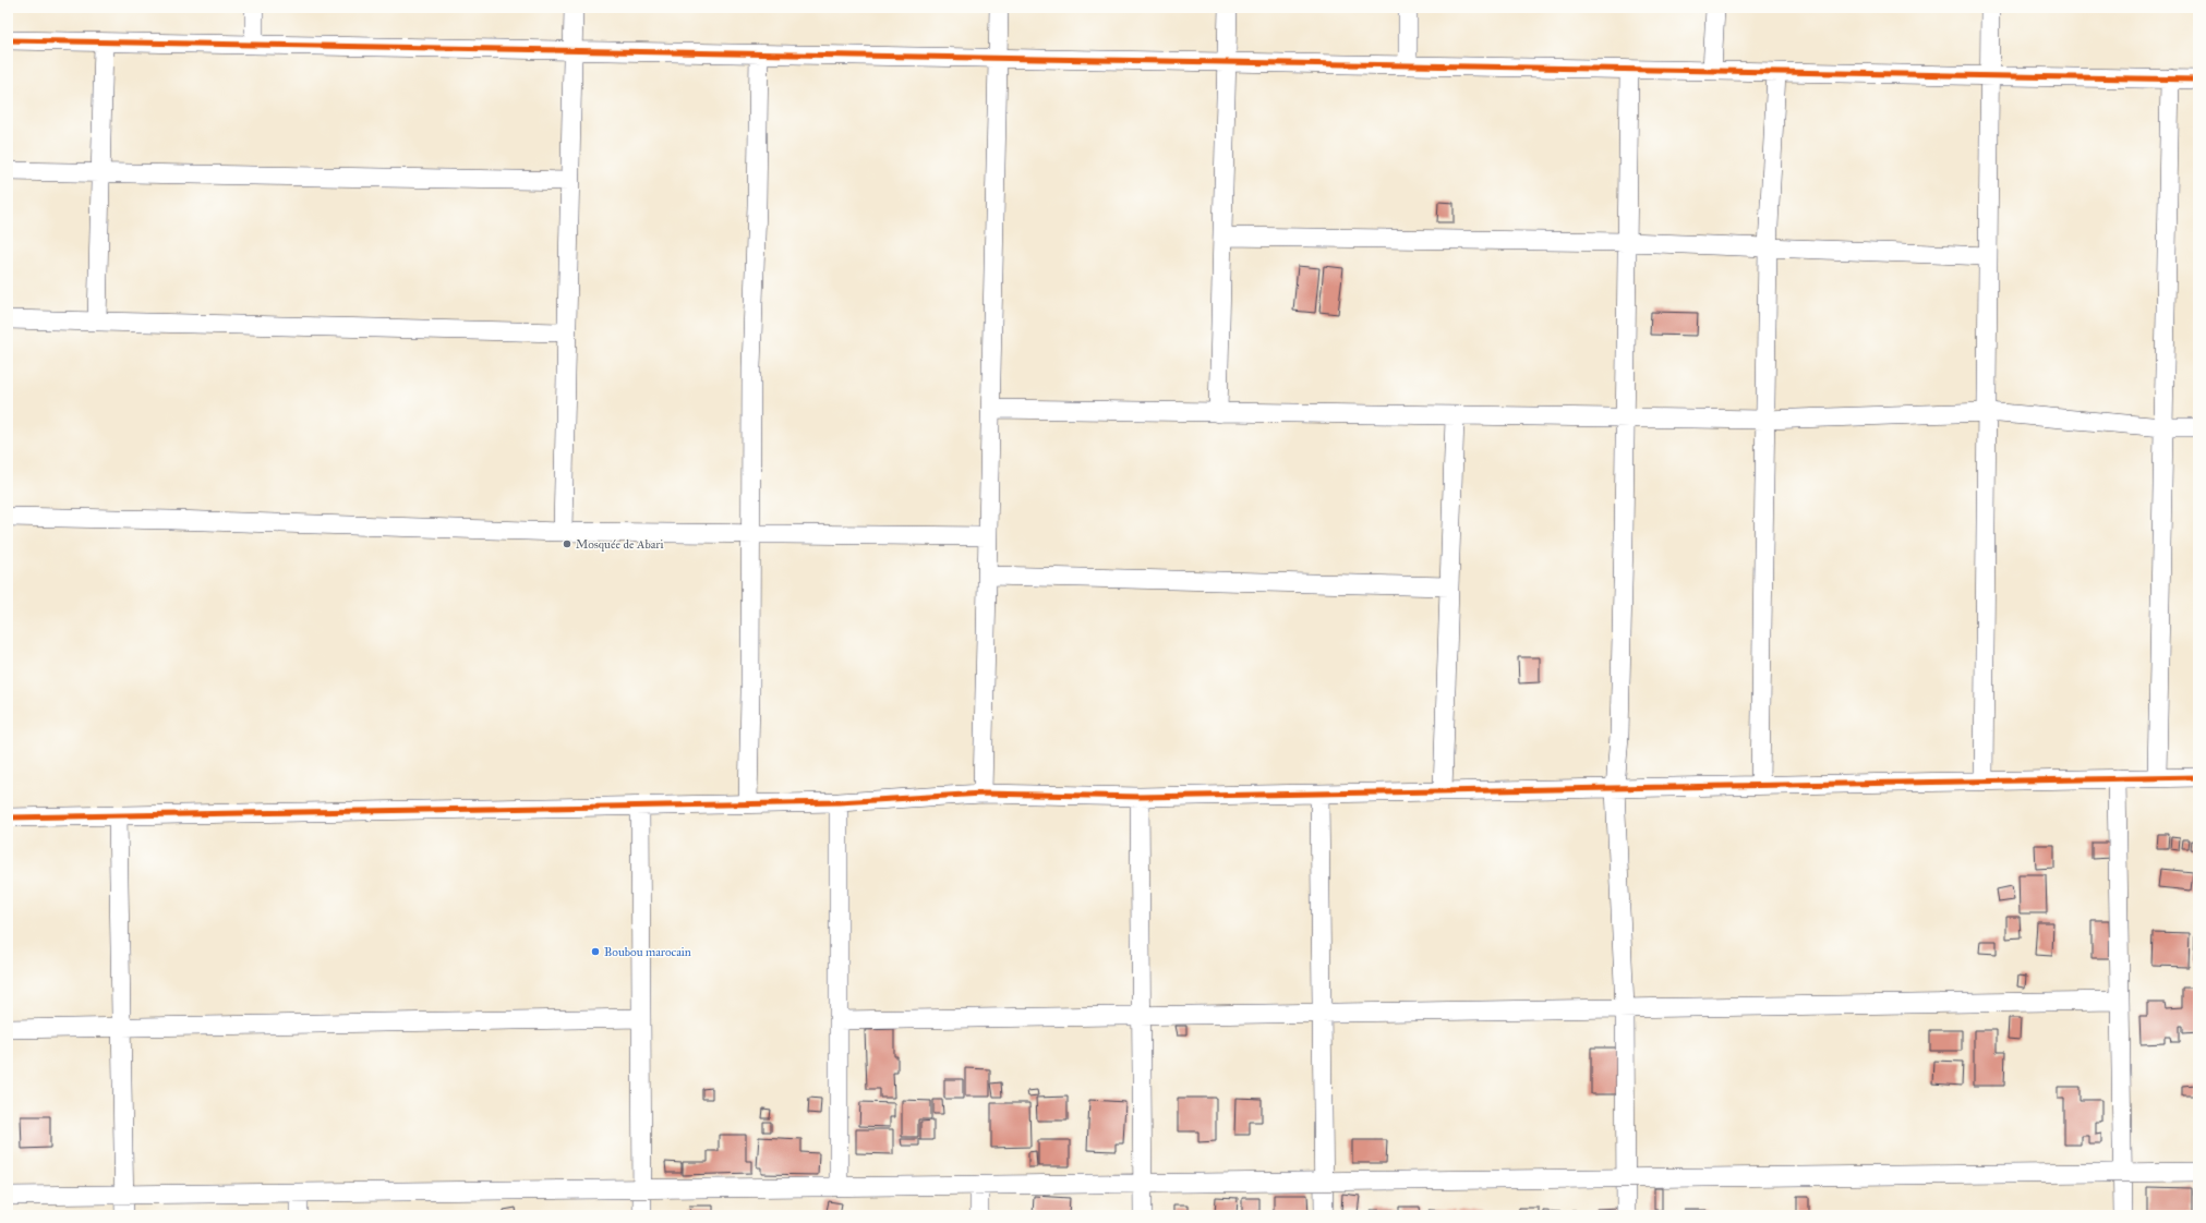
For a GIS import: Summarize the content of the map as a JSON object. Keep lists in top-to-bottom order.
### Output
{
  "places": ["Mosquée de Abari", "Boubou marocain"]
}
